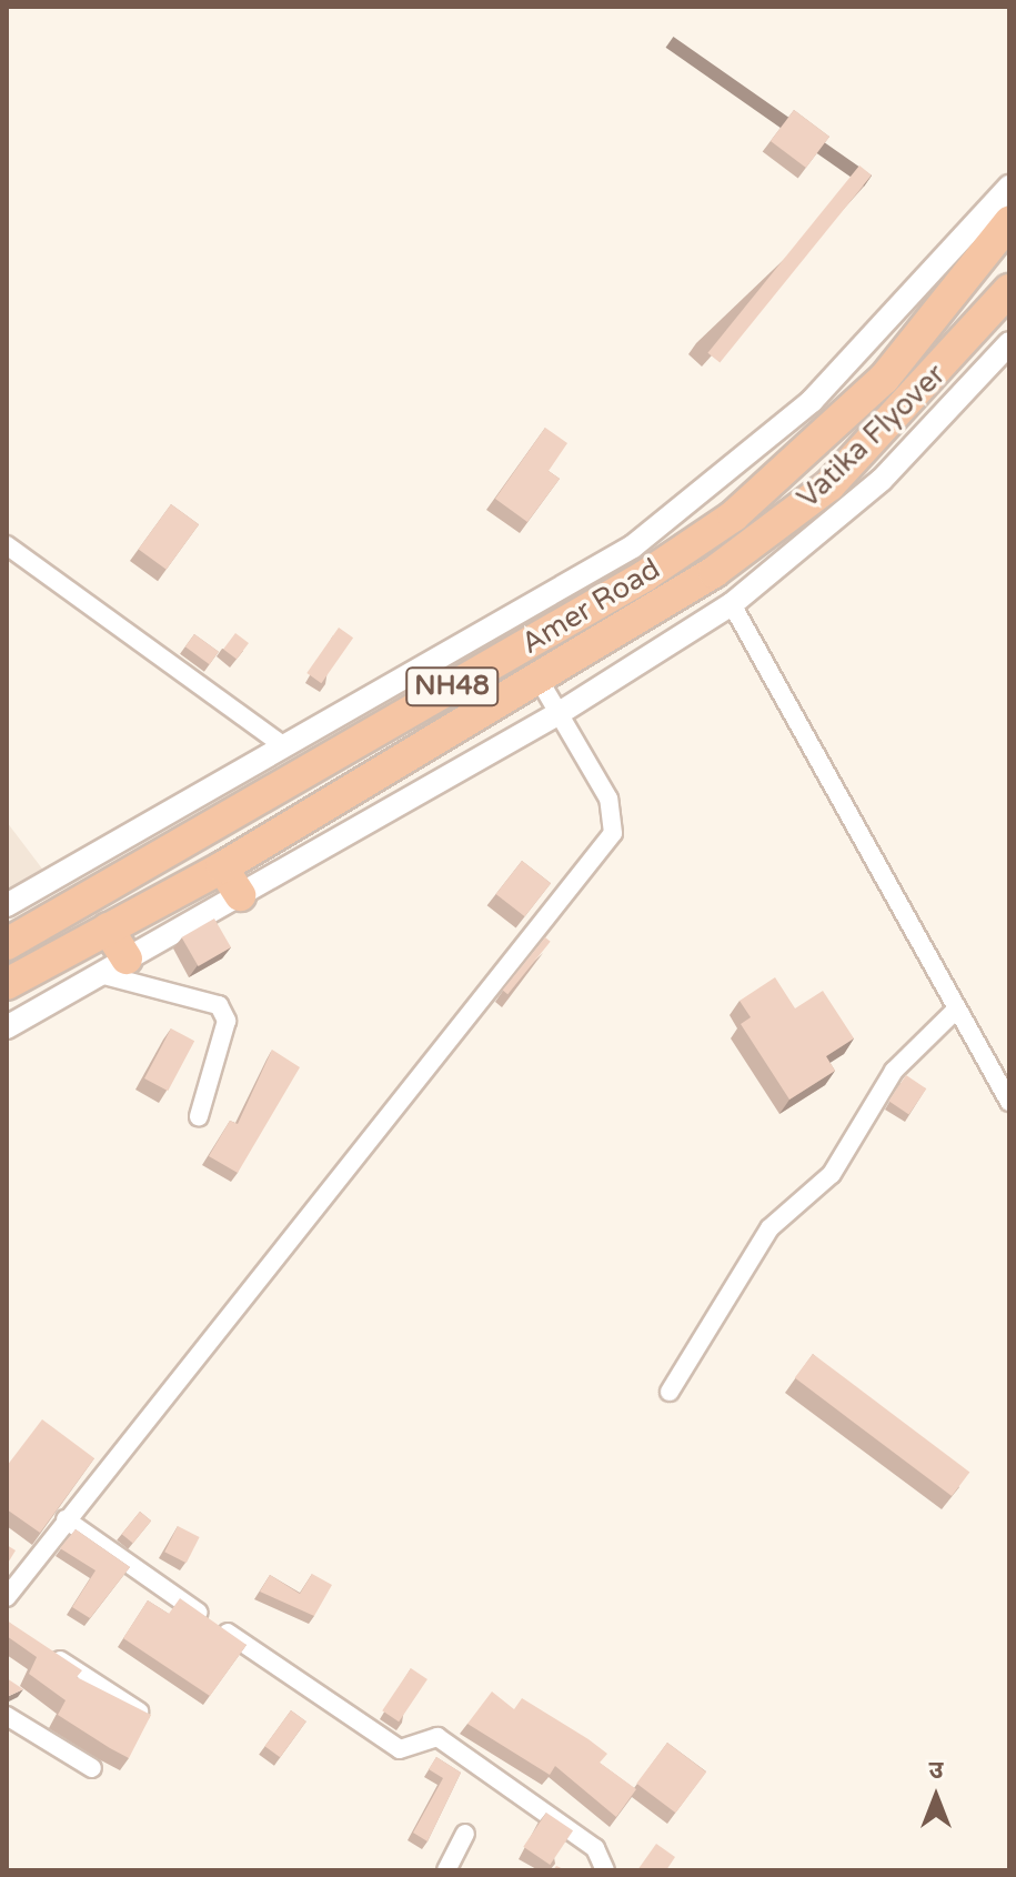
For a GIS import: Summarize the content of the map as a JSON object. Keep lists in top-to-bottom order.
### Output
{
  "streets": {
    "highway": ["Vatika Flyover", "Amer Road", "NH48"]
  },
  "crossings": [
    ["Vatika Flyover", "Amer Road"],
    ["Vatika Flyover", "NH48"]
  ],
  "north": "top"
}
